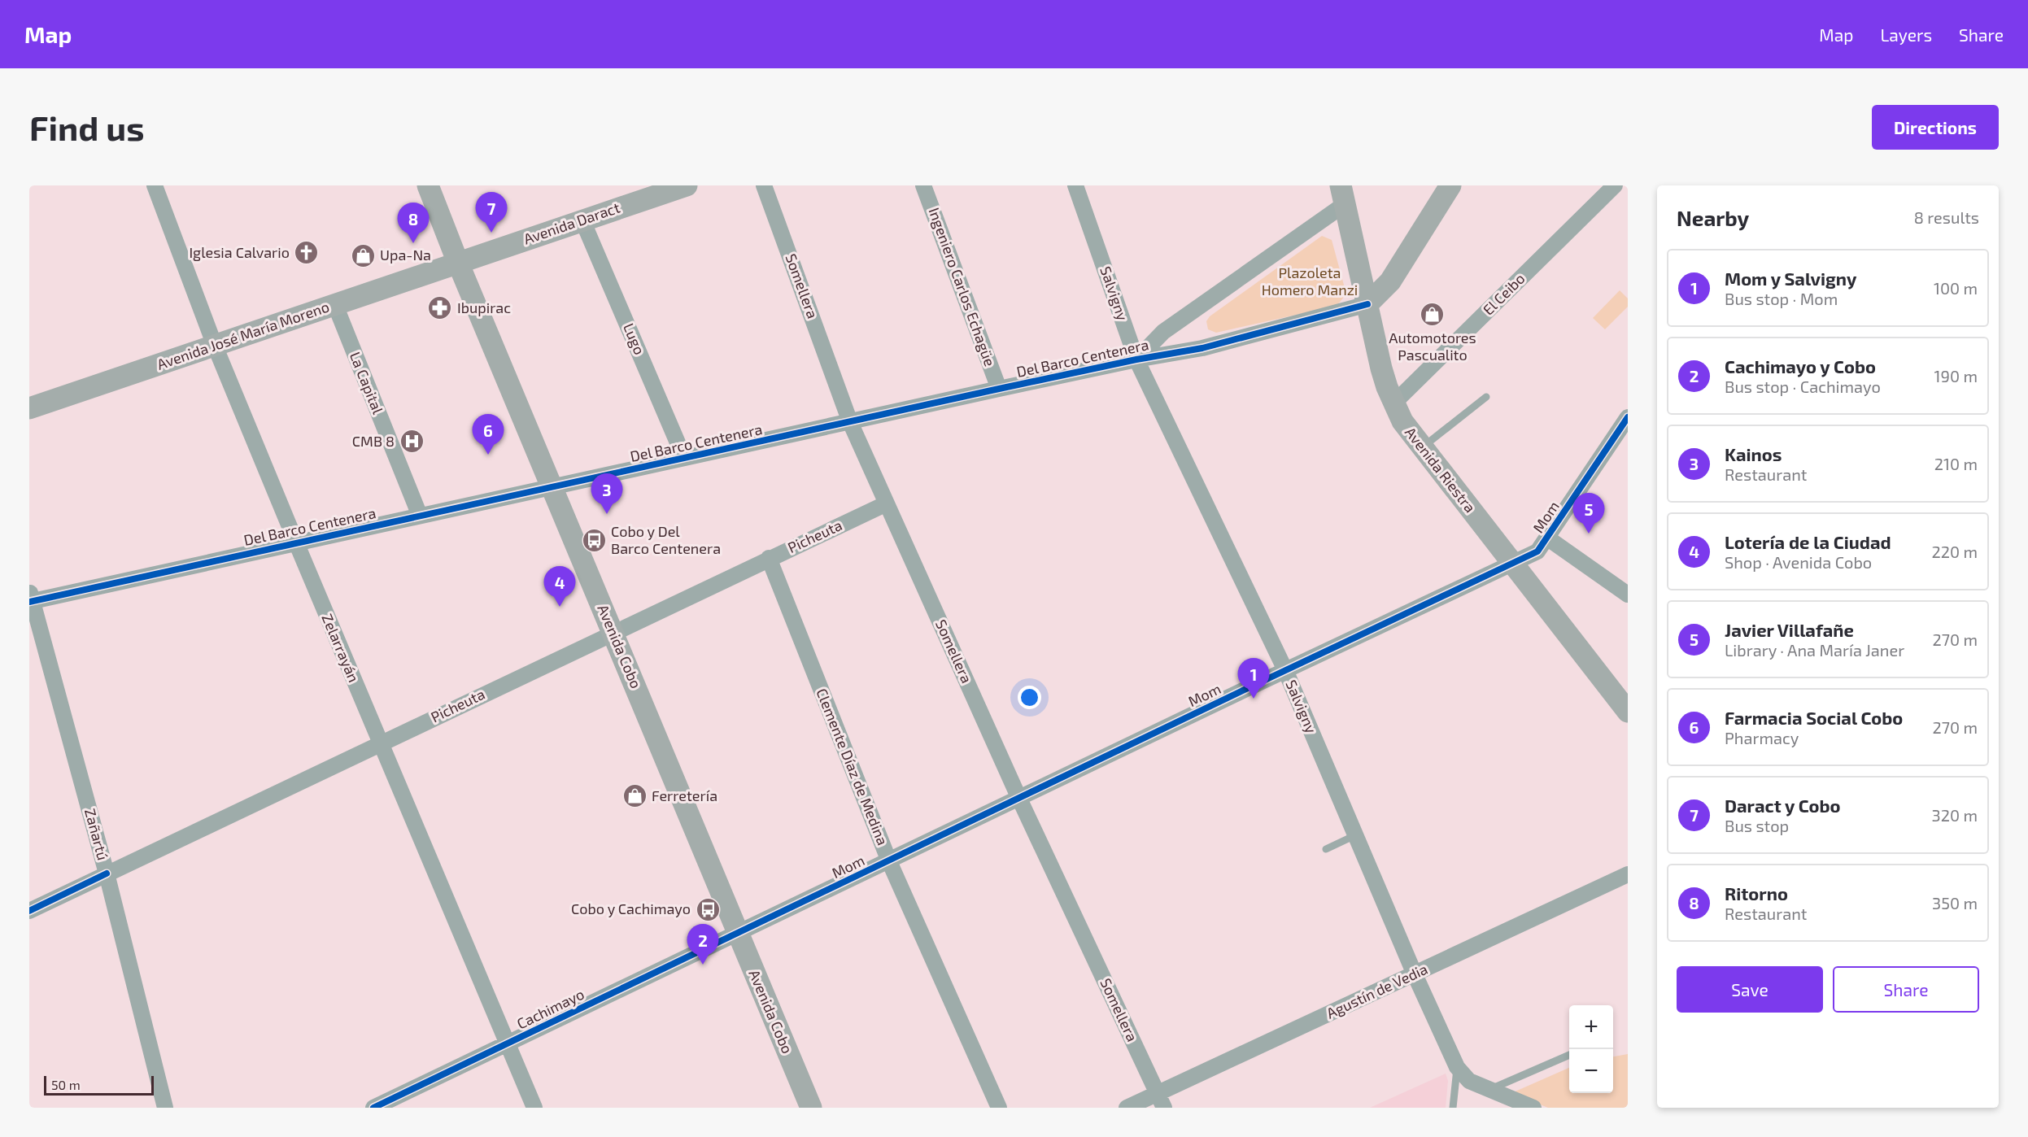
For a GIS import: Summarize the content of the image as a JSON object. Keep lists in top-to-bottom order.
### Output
{
  "streets": {
    "main road": [
      "Avenida Daract",
      "Avenida José María Moreno",
      "Avenida Riestra",
      "Avenida Cobo"
    ],
    "street": [
      "Somellera",
      "Ingeniero Carlos Echagüe",
      "Salvigny",
      "El Ceibo",
      "Lugo",
      "Del Barco Centenera",
      "La Capital",
      "Mom",
      "Picheuta",
      "Zelarrayán",
      "Clemente Díaz de Medina",
      "Zañartú",
      "Agustín de Vedia",
      "Cachimayo"
    ]
  },
  "crossings": [
    ["Avenida Daract", "Avenida José María Moreno"],
    ["Avenida Daract", "Lugo"],
    ["Avenida Daract", "Avenida Cobo"],
    ["Somellera", "Del Barco Centenera"],
    ["Somellera", "Mom"],
    ["Somellera", "Picheuta"],
    ["Somellera", "Agustín de Vedia"],
    ["Ingeniero Carlos Echagüe", "Del Barco Centenera"],
    ["Salvigny", "Del Barco Centenera"],
    ["Salvigny", "Mom"],
    ["Salvigny", "Agustín de Vedia"],
    ["El Ceibo", "Avenida Riestra"],
    ["Avenida José María Moreno", "La Capital"],
    ["Avenida José María Moreno", "Avenida Cobo"],
    ["Avenida José María Moreno", "Zelarrayán"],
    ["Lugo", "Del Barco Centenera"],
    ["Del Barco Centenera", "La Capital"],
    ["Del Barco Centenera", "Avenida Riestra"],
    ["Del Barco Centenera", "Avenida Cobo"],
    ["Del Barco Centenera", "Zelarrayán"],
    ["Del Barco Centenera", "Zañartú"],
    ["Avenida Riestra", "Mom"],
    ["Mom", "Avenida Cobo"],
    ["Mom", "Clemente Díaz de Medina"],
    ["Mom", "Cachimayo"],
    ["Picheuta", "Avenida Cobo"],
    ["Picheuta", "Zelarrayán"],
    ["Picheuta", "Clemente Díaz de Medina"],
    ["Picheuta", "Zañartú"],
    ["Avenida Cobo", "Cachimayo"],
    ["Zelarrayán", "Cachimayo"]
  ],
  "parks": ["Plazoleta Homero Manzi"],
  "places": {
    "church": ["Iglesia Calvario"],
    "shop": ["Upa-Na", "Automotores Pascualito", "Ferretería"],
    "pharmacy": ["Ibupirac"],
    "hospital": ["CMB 8"],
    "bus stop": ["Cobo y Del Barco Centenera", "Cobo y Cachimayo"]
  },
  "scale_bar": "50 m",
  "page": {
    "header": "Map",
    "nav": ["Map", "Layers", "Share"],
    "buttons": [
      "Directions",
      ["Save", "Share"]
    ],
    "title": "Find us",
    "heading": ["Nearby", "8 results"],
    "pins": [
      "7",
      "8",
      "6",
      "3",
      "5",
      "4",
      "1",
      "2"
    ],
    "list": [
      {
        "mark": "1",
        "name": "Mom y Salvigny",
        "note": "Bus stop · Mom",
        "value": "100 m"
      },
      {
        "mark": "2",
        "name": "Cachimayo y Cobo",
        "note": "Bus stop · Cachimayo",
        "value": "190 m"
      },
      {
        "mark": "3",
        "name": "Kainos",
        "note": "Restaurant",
        "value": "210 m"
      },
      {
        "mark": "4",
        "name": "Lotería de la Ciudad",
        "note": "Shop · Avenida Cobo",
        "value": "220 m"
      },
      {
        "mark": "5",
        "name": "Javier Villafañe",
        "note": "Library · Ana María Janer",
        "value": "270 m"
      },
      {
        "mark": "6",
        "name": "Farmacia Social Cobo",
        "note": "Pharmacy",
        "value": "270 m"
      },
      {
        "mark": "7",
        "name": "Daract y Cobo",
        "note": "Bus stop",
        "value": "320 m"
      },
      {
        "mark": "8",
        "name": "Ritorno",
        "note": "Restaurant",
        "value": "350 m"
      }
    ],
    "map_buttons": ["+", "−"],
    "scale": "50 m"
  }
}
